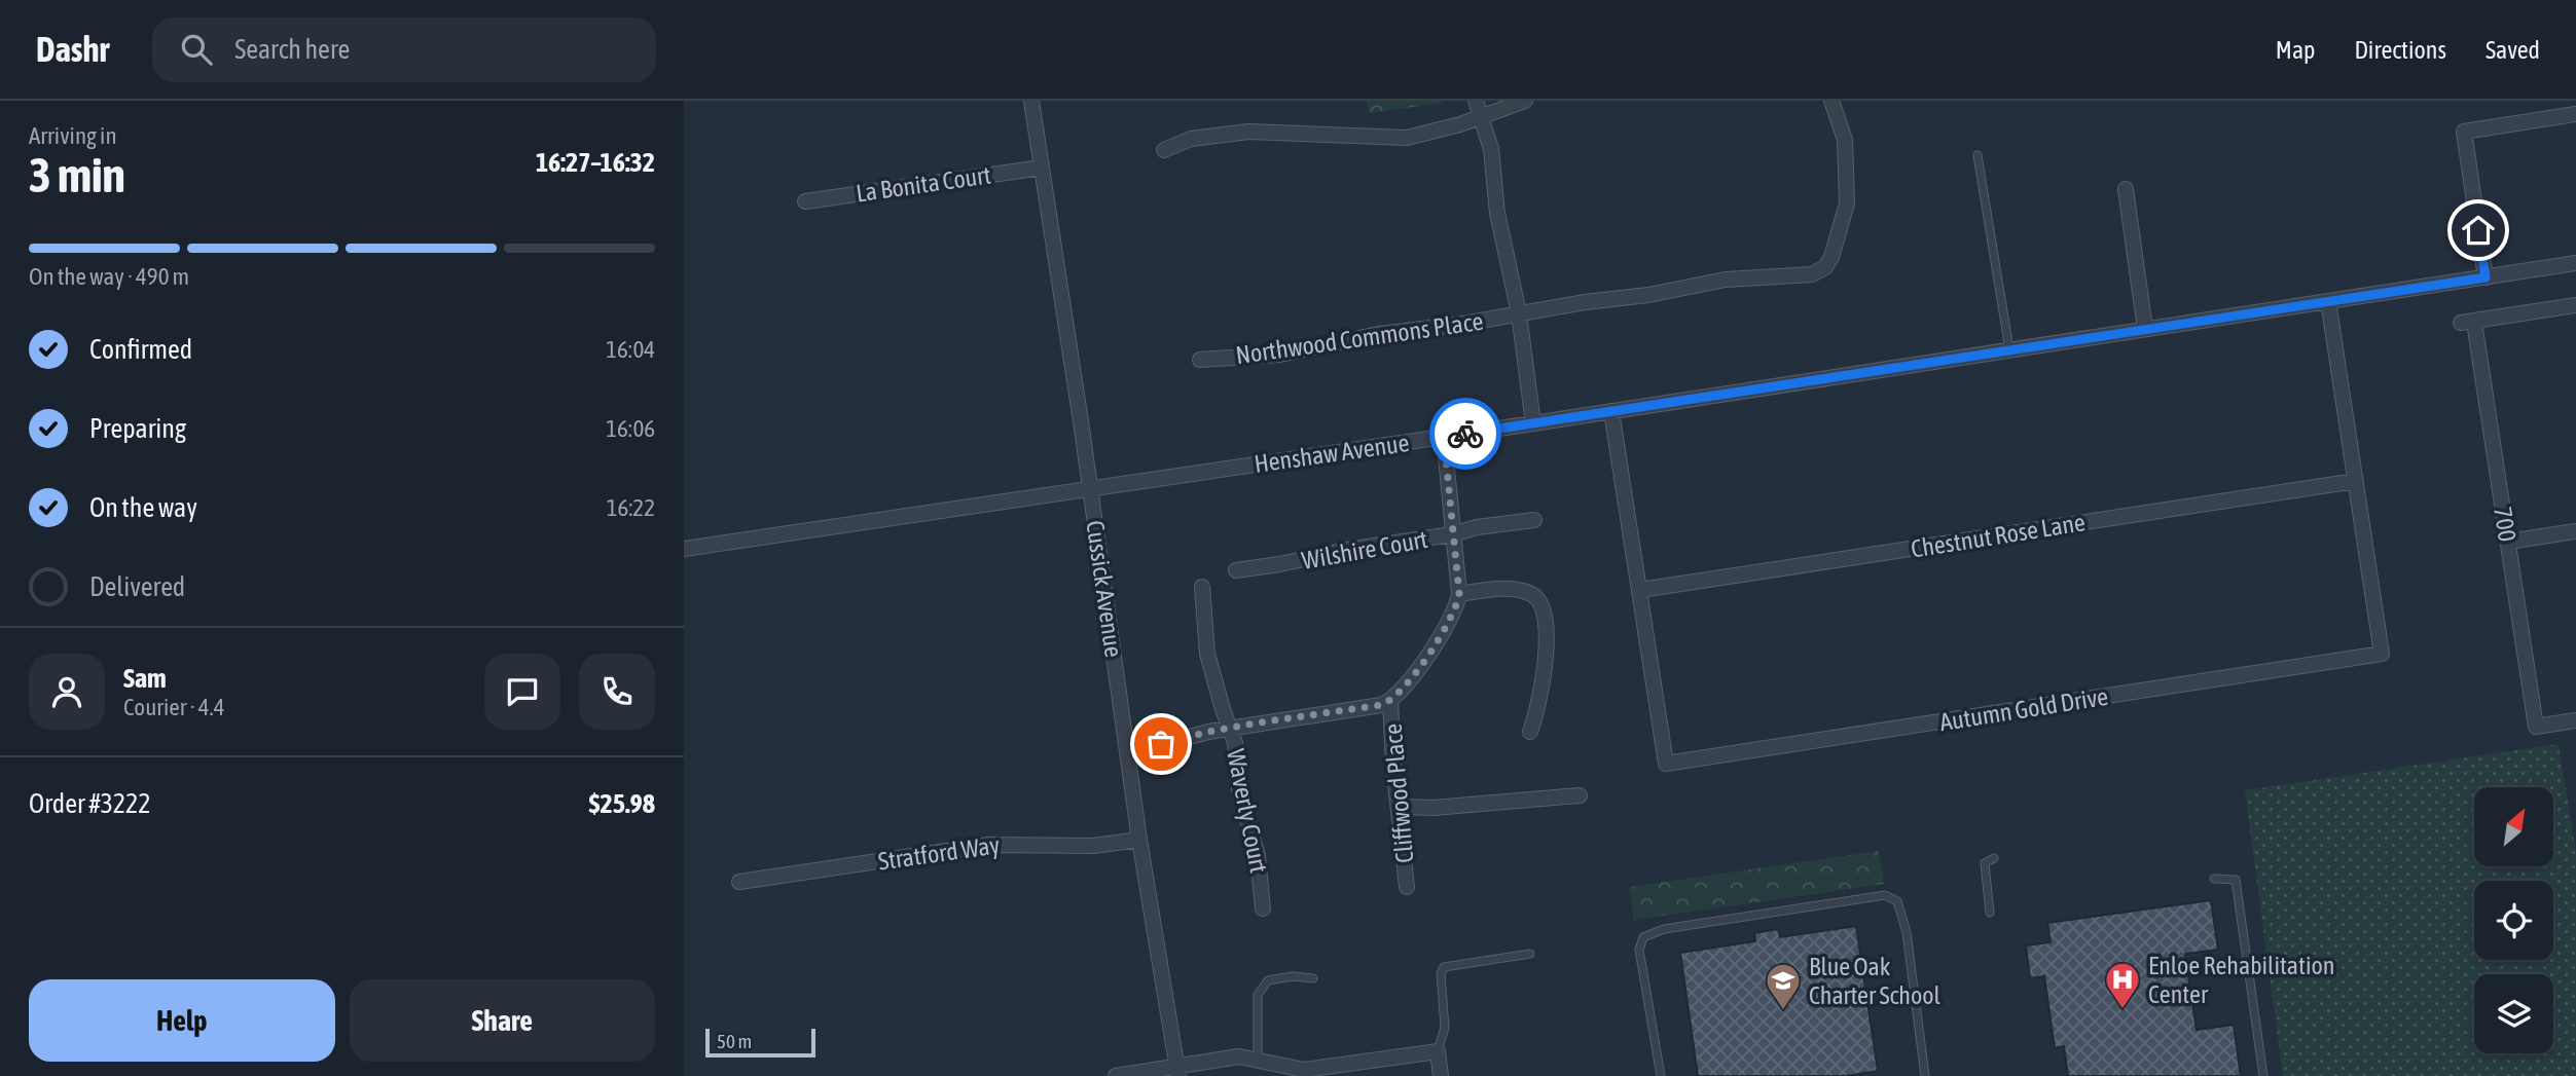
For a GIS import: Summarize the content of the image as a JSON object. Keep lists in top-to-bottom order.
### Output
{
  "streets": {
    "street": [
      "La Bonita Court",
      "Northwood Commons Place",
      "Henshaw Avenue",
      "700",
      "Chestnut Rose Lane",
      "Wilshire Court",
      "Cussick Avenue",
      "Autumn Gold Drive",
      "Cliffwood Place",
      "Waverly Court",
      "Stratford Way"
    ]
  },
  "crossings": [
    ["La Bonita Court", "Cussick Avenue"],
    ["Northwood Commons Place", "Henshaw Avenue"],
    ["Henshaw Avenue", "Cussick Avenue"],
    ["Henshaw Avenue", "Autumn Gold Drive"],
    ["Chestnut Rose Lane", "Autumn Gold Drive"],
    ["Cussick Avenue", "Stratford Way"]
  ],
  "places": {
    "hospital": ["Enloe Rehabilitation Center"],
    "school or university": ["Blue Oak Charter School"]
  },
  "scale_bar": "50 m",
  "north": "top right",
  "page": {
    "header": "Dashr",
    "search": "Search here",
    "nav": ["Map", "Directions", "Saved"],
    "heading": ["3 min", "Arriving in", "16:27–16:32"],
    "panel": [
      "Sam",
      "Courier · 4.4",
      "Order #3222",
      "$25.98"
    ],
    "bar": "On the way · 490 m",
    "list": [
      ["Confirmed", "16:04"],
      ["Preparing", "16:06"],
      ["On the way", "16:22"],
      "Delivered"
    ],
    "buttons": ["Help", "Share"],
    "scale": "50 m"
  }
}
